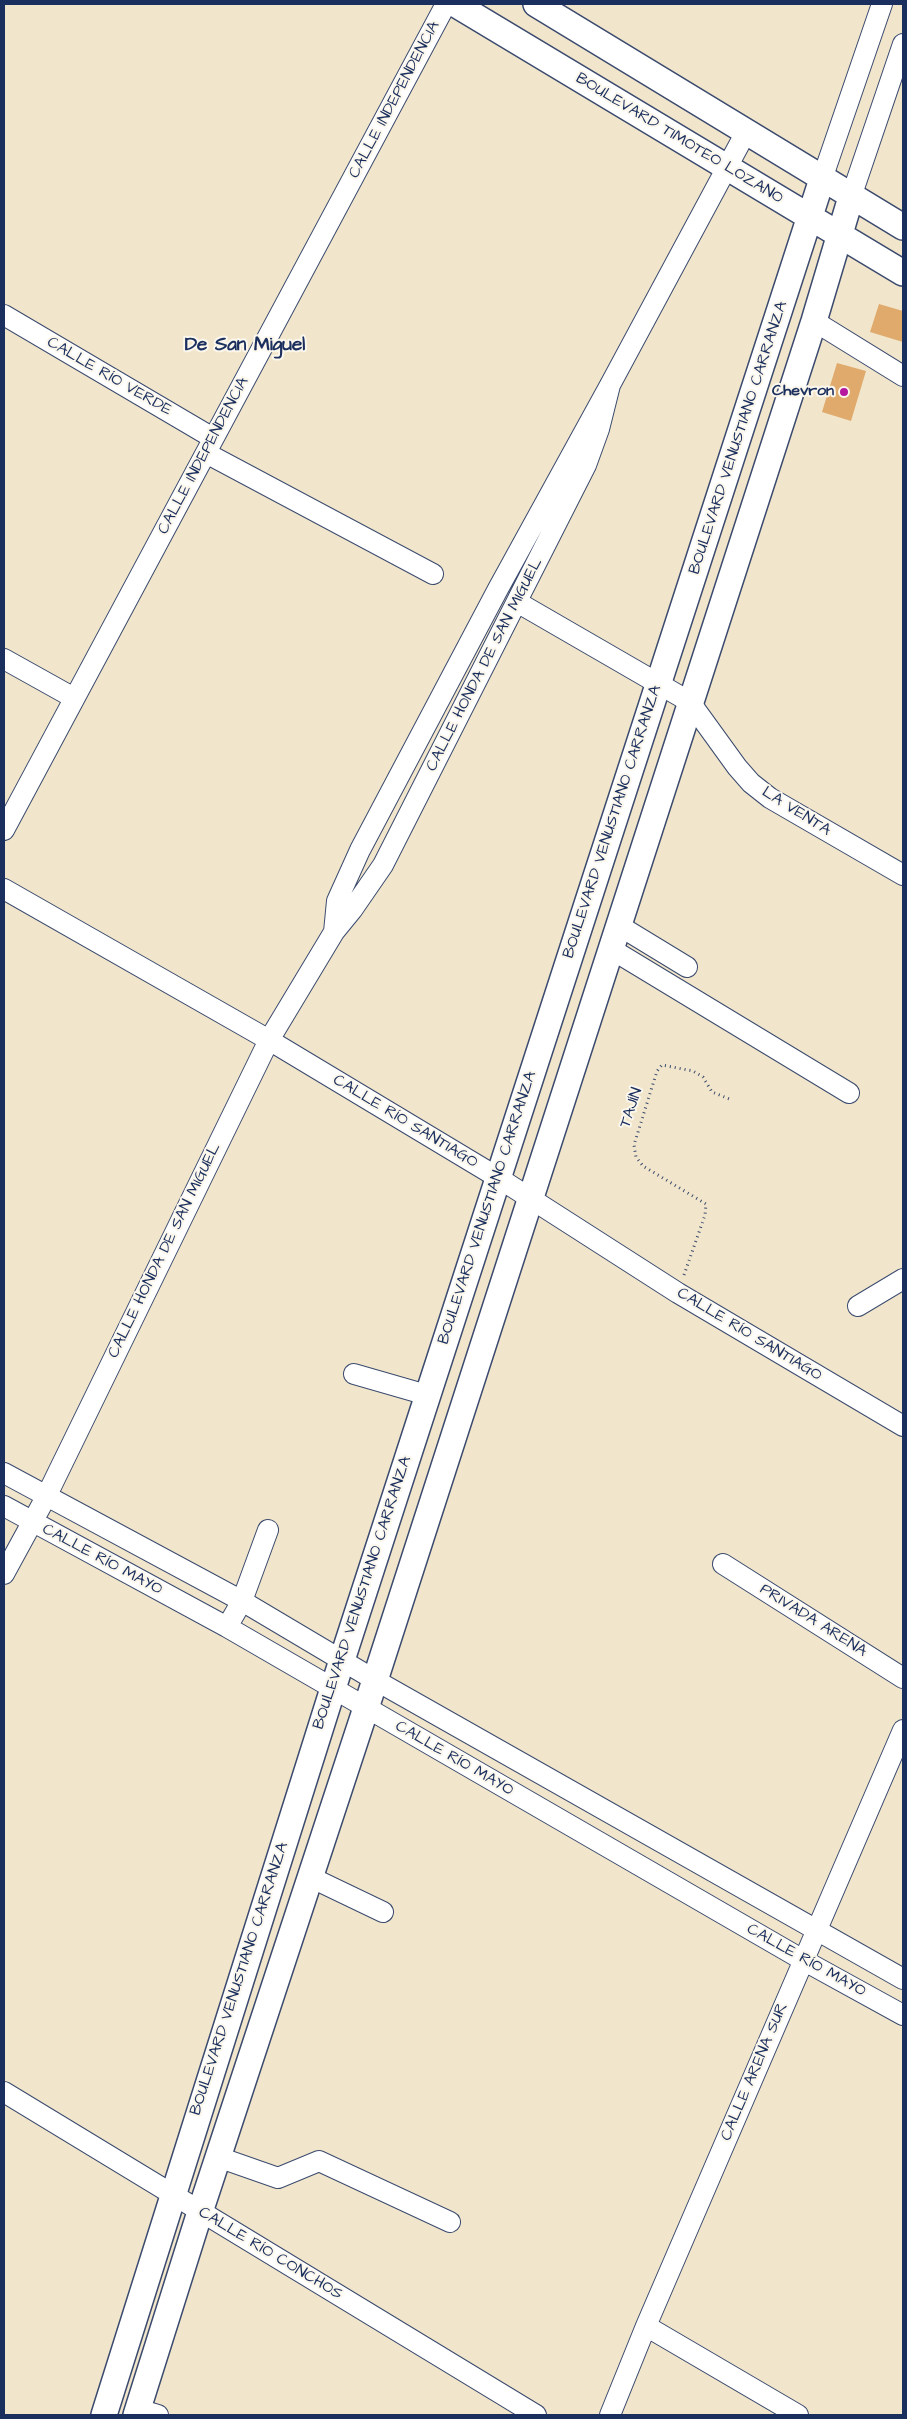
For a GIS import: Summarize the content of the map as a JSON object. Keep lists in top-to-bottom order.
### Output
{
  "streets": {
    "main road": ["BOULEVARD TIMOTEO LOZANO", "BOULEVARD VENUSTIANO CARRANZA"],
    "street": [
      "CALLE INDEPENDENCIA",
      "CALLE RÍO VERDE",
      "CALLE HONDA DE SAN MIGUEL",
      "LA VENTA",
      "CALLE RÍO SANTIAGO",
      "CALLE RÍO MAYO",
      "PRIVADA ARENA",
      "CALLE ARENA SUR",
      "CALLE RÍO CONCHOS"
    ],
    "path": ["TAJÍN"]
  },
  "crossings": [
    ["CALLE INDEPENDENCIA", "CALLE RÍO VERDE"],
    ["BOULEVARD TIMOTEO LOZANO", "BOULEVARD VENUSTIANO CARRANZA"],
    ["BOULEVARD TIMOTEO LOZANO", "CALLE HONDA DE SAN MIGUEL"],
    ["BOULEVARD VENUSTIANO CARRANZA", "CALLE RÍO SANTIAGO"],
    ["BOULEVARD VENUSTIANO CARRANZA", "CALLE RÍO MAYO"],
    ["BOULEVARD VENUSTIANO CARRANZA", "CALLE RÍO CONCHOS"],
    ["CALLE HONDA DE SAN MIGUEL", "CALLE RÍO SANTIAGO"],
    ["CALLE HONDA DE SAN MIGUEL", "CALLE RÍO MAYO"],
    ["TAJÍN", "CALLE RÍO SANTIAGO"],
    ["CALLE RÍO MAYO", "CALLE ARENA SUR"]
  ],
  "districts": ["De San Miguel"],
  "places": ["Chevron"]
}
